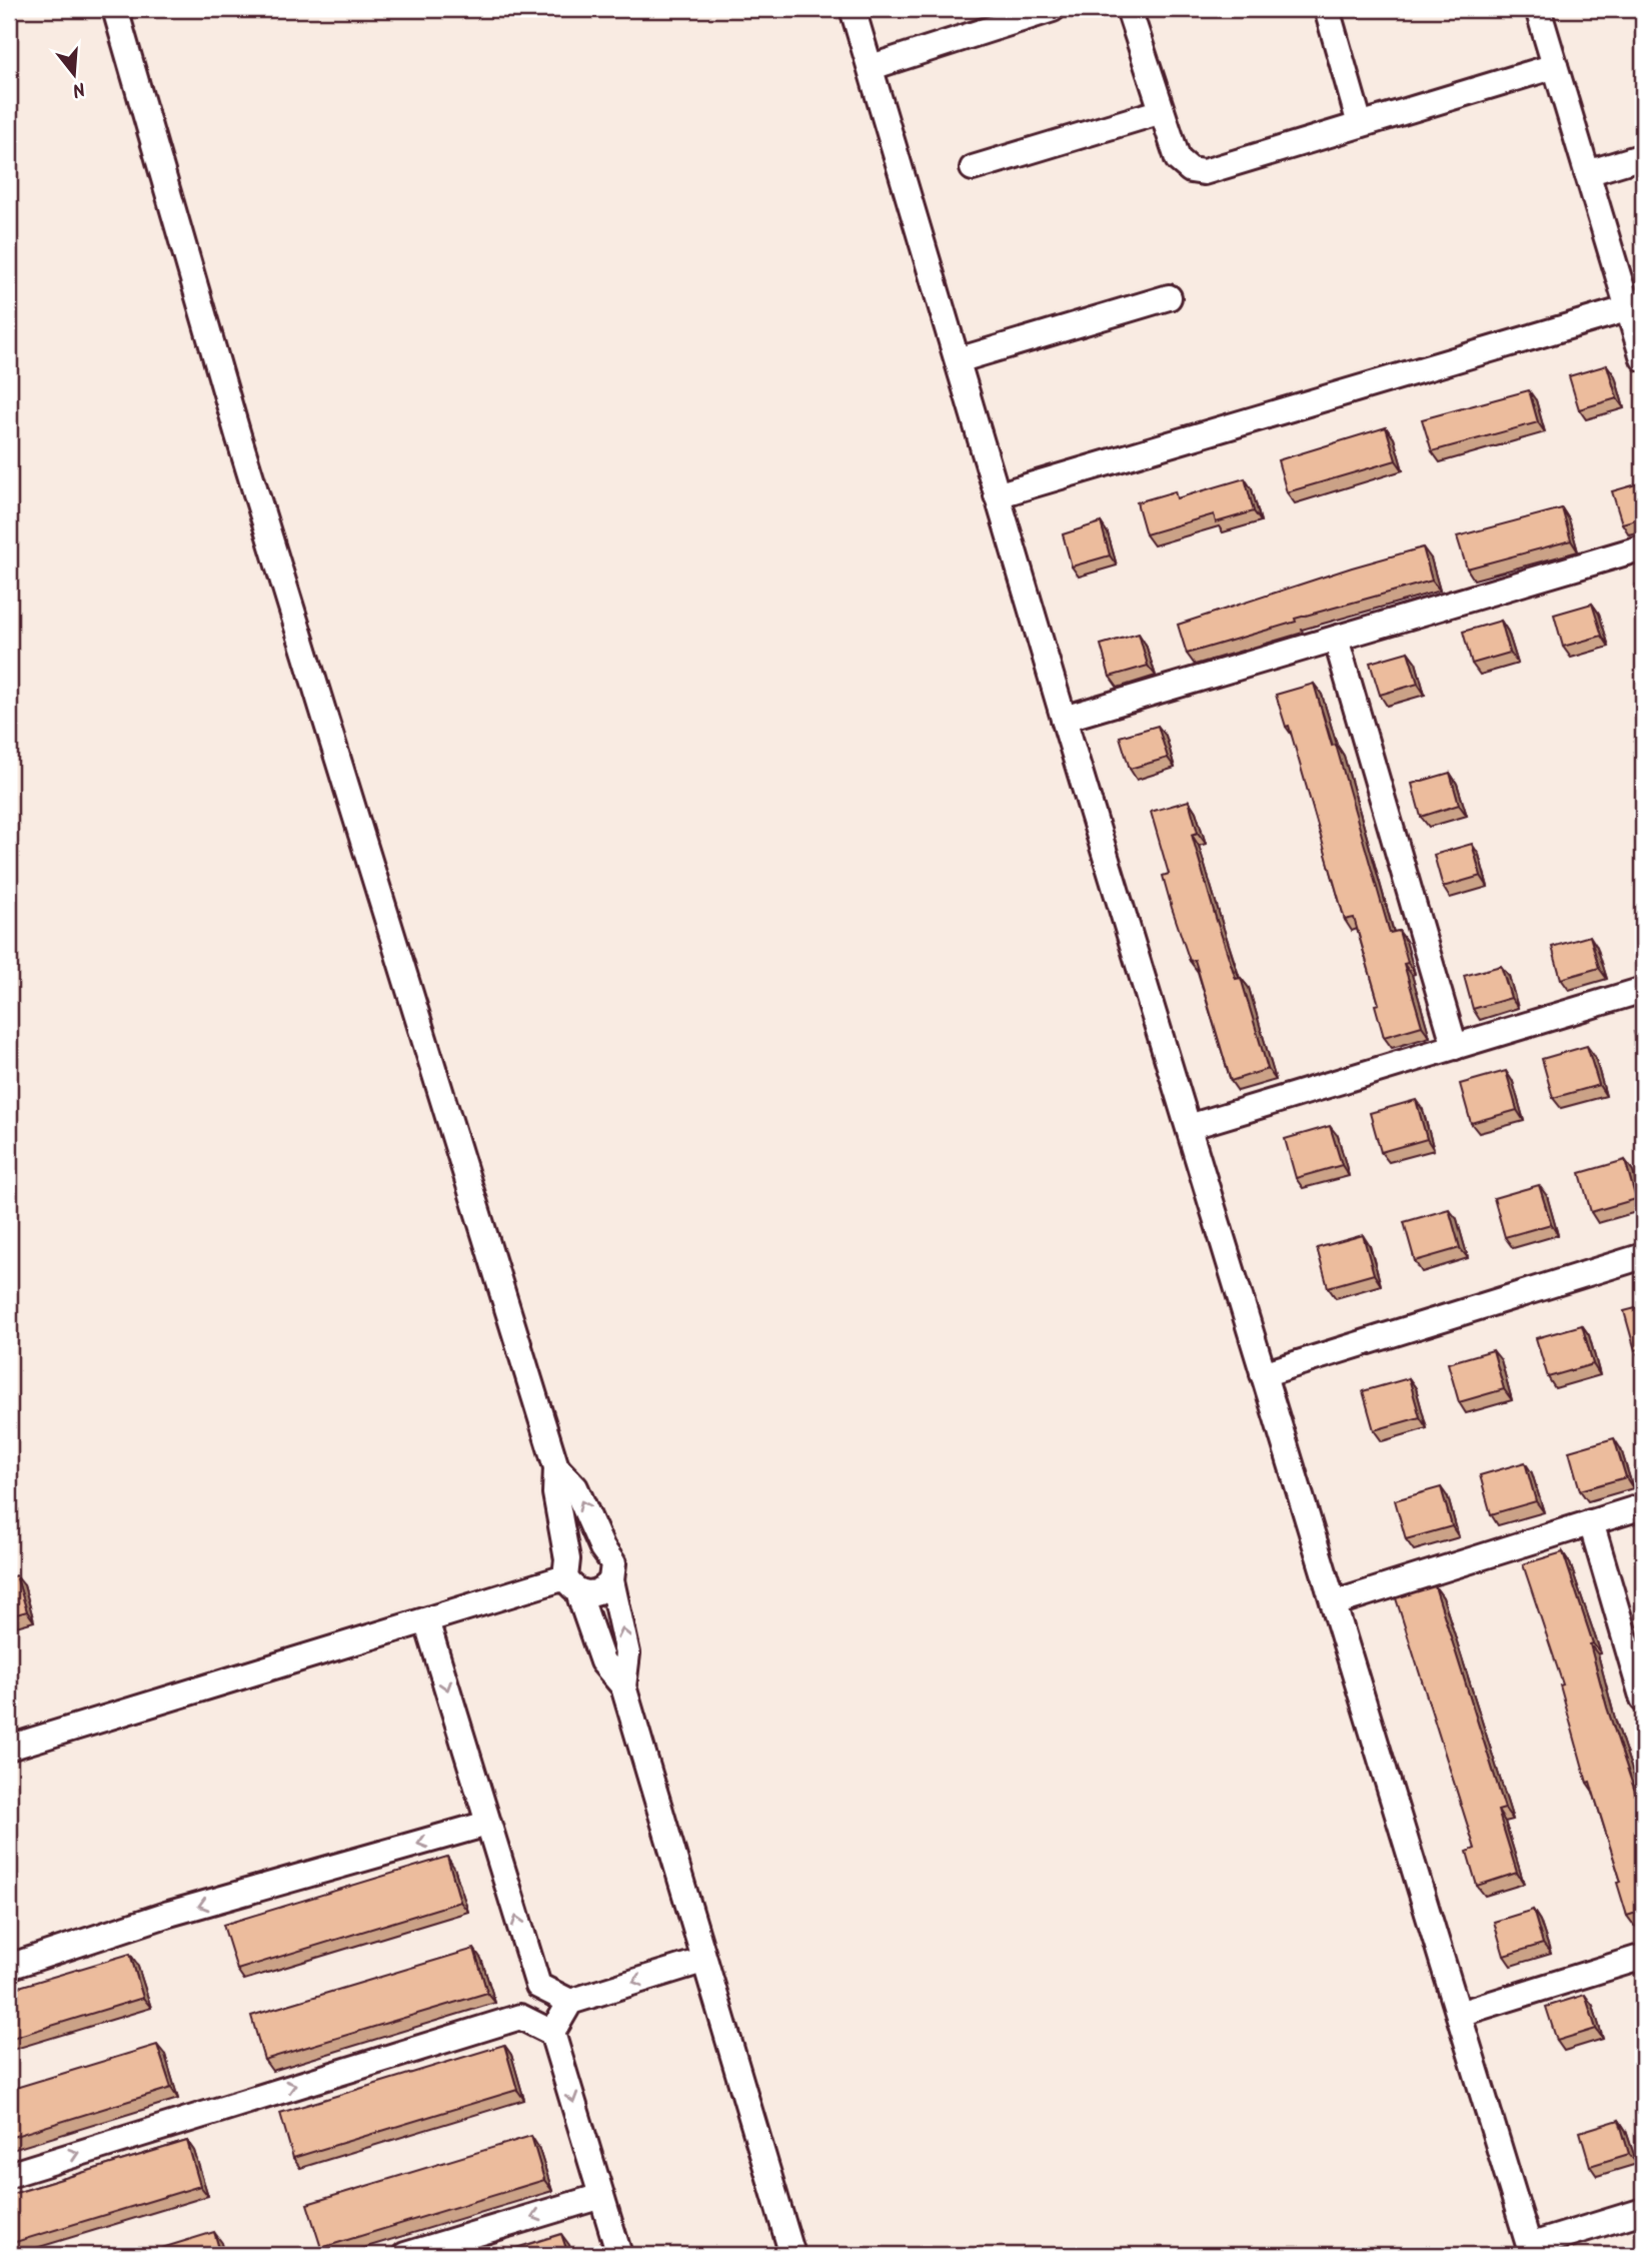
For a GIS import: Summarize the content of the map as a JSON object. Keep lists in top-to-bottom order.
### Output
{
  "north": "bottom"
}
